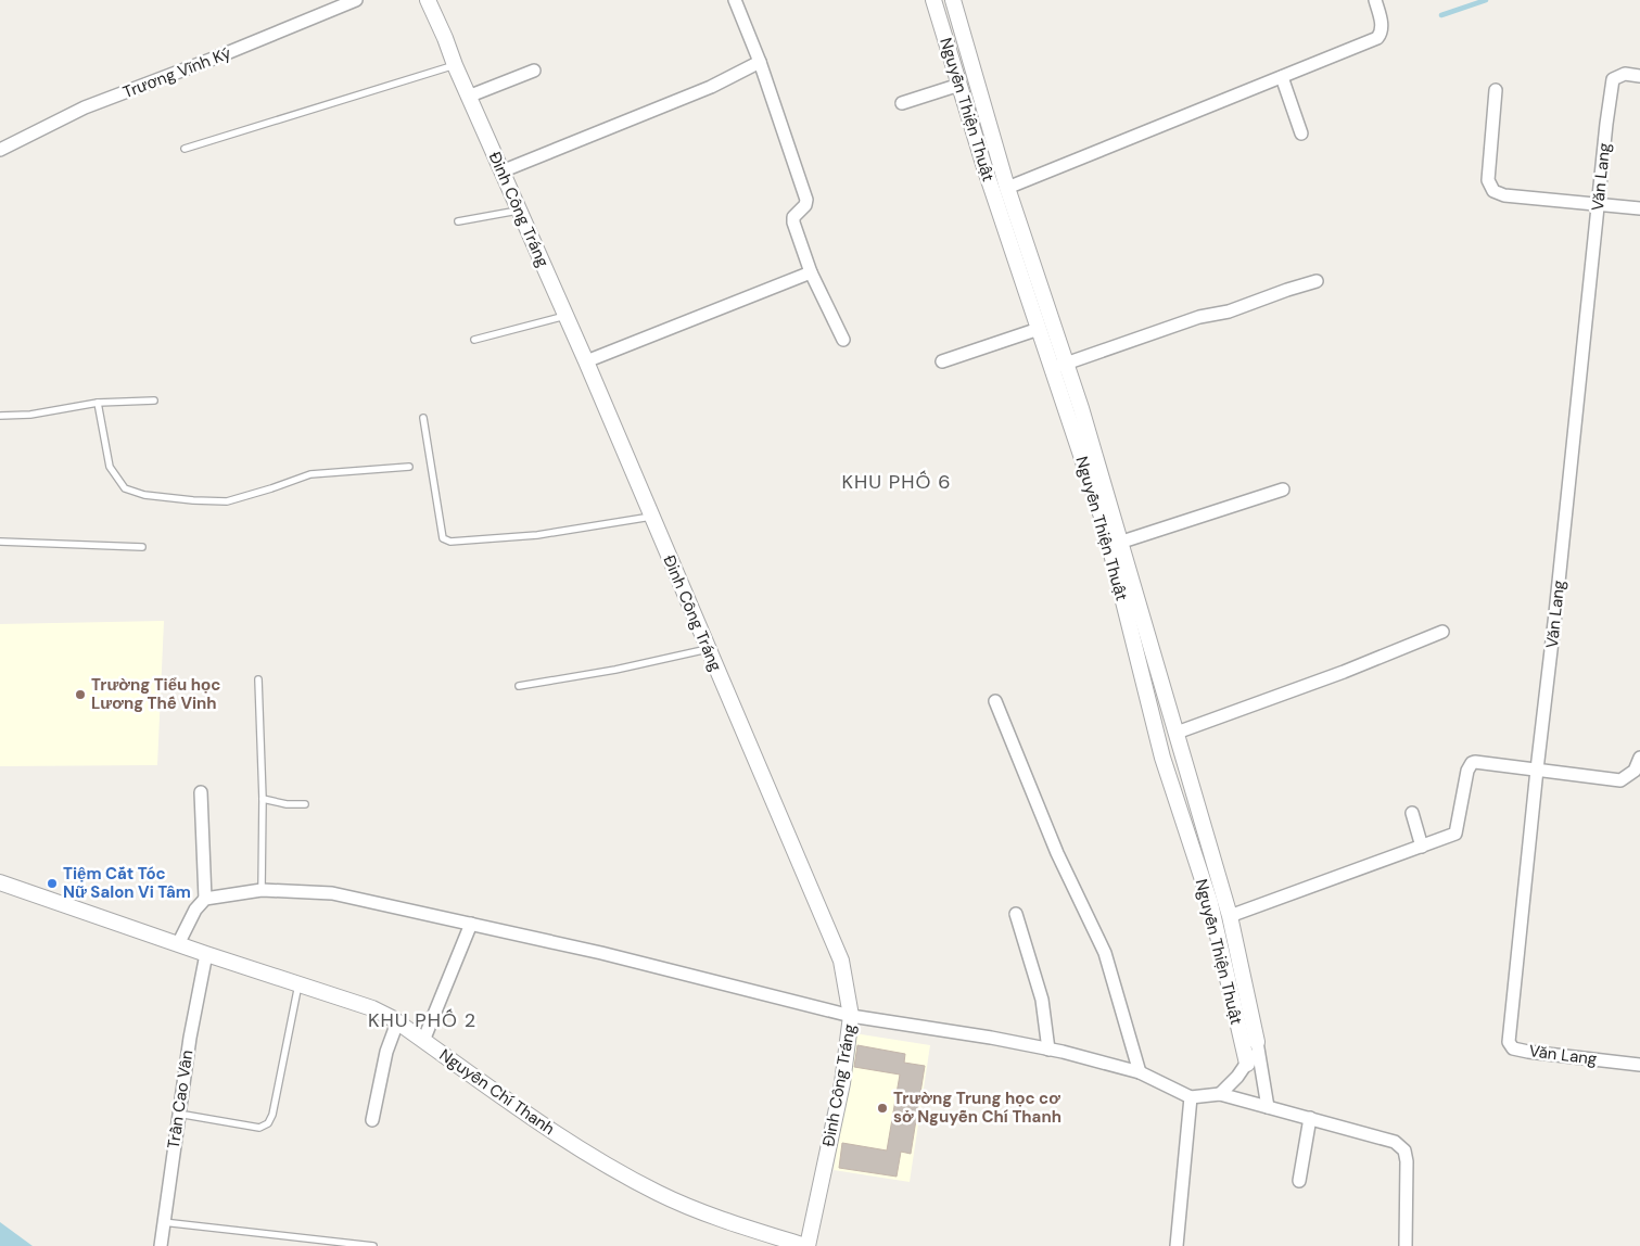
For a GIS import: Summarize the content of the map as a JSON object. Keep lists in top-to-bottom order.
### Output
{
  "streets": {
    "street": [
      "Trương Vĩnh Ký",
      "Nguyễn Thiện Thuật",
      "Văn Lang",
      "Đinh Công Tráng",
      "Nguyễn Chí Thanh",
      "Trần Cao Vân"
    ]
  },
  "crossings": [
    ["Đinh Công Tráng", "Nguyễn Chí Thanh"],
    ["Nguyễn Chí Thanh", "Trần Cao Vân"]
  ],
  "districts": ["KHU PHỐ 6", "KHU PHỐ 2"],
  "places": ["Trường Tiểu học Lương Thế Vinh", "Tiệm Cắt Tóc Nữ Salon Vi Tâm", "Trường Trung học cơ sở Nguyễn Chí Thanh"]
}
